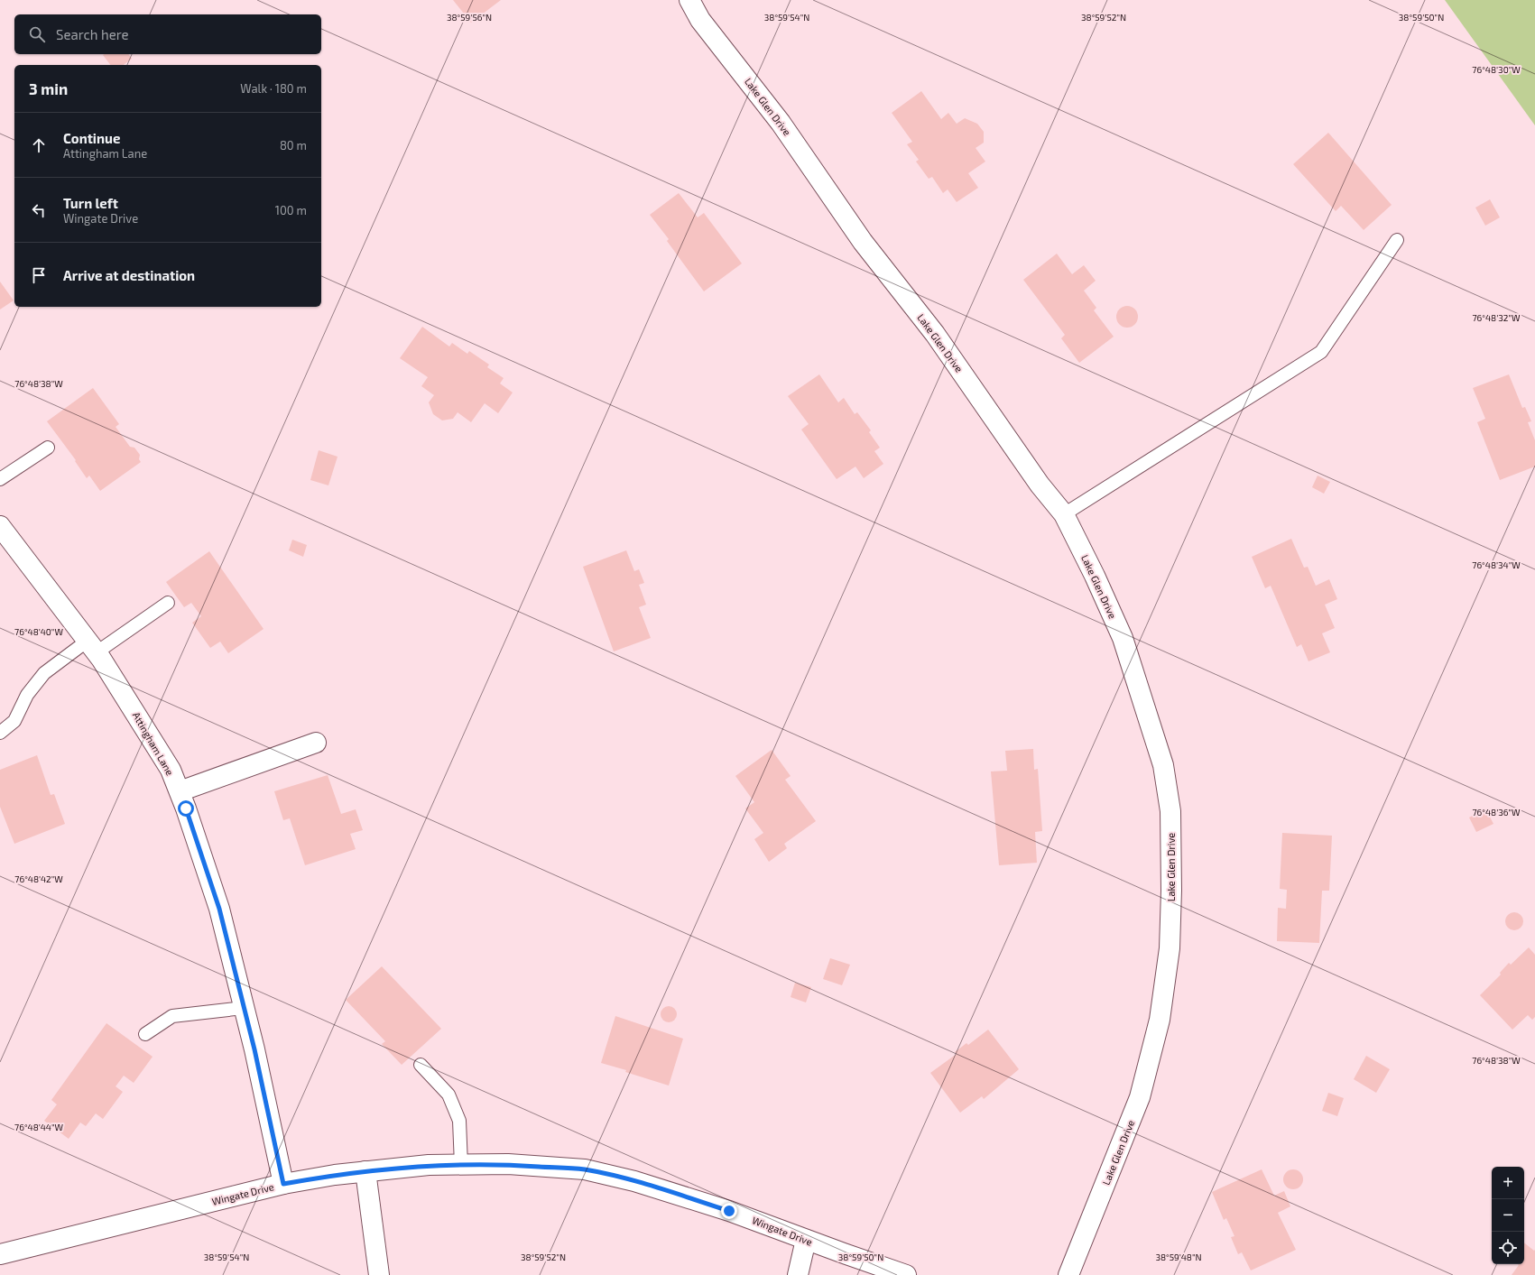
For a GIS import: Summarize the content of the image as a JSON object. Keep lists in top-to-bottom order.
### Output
{
  "streets": {
    "street": ["Lake Glen Drive", "Attingham Lane", "Wingate Drive"]
  },
  "crossings": [
    ["Attingham Lane", "Wingate Drive"]
  ],
  "page": {
    "search": "Search here",
    "heading": ["3 min", "Walk · 180 m"],
    "list": [
      ["Continue", "Attingham Lane", "80 m"],
      ["Turn left", "Wingate Drive", "100 m"],
      "Arrive at destination"
    ],
    "map_buttons": ["+", "−"]
  },
  "coordinates": [
    "38°59'56\"N",
    "38°59'54\"N",
    "38°59'52\"N",
    "38°59'50\"N",
    "76°48'30\"W",
    "76°48'32\"W",
    "76°48'38\"W",
    "76°48'34\"W",
    "76°48'40\"W",
    "76°48'36\"W",
    "76°48'42\"W",
    "76°48'44\"W",
    "38°59'48\"N"
  ]
}
